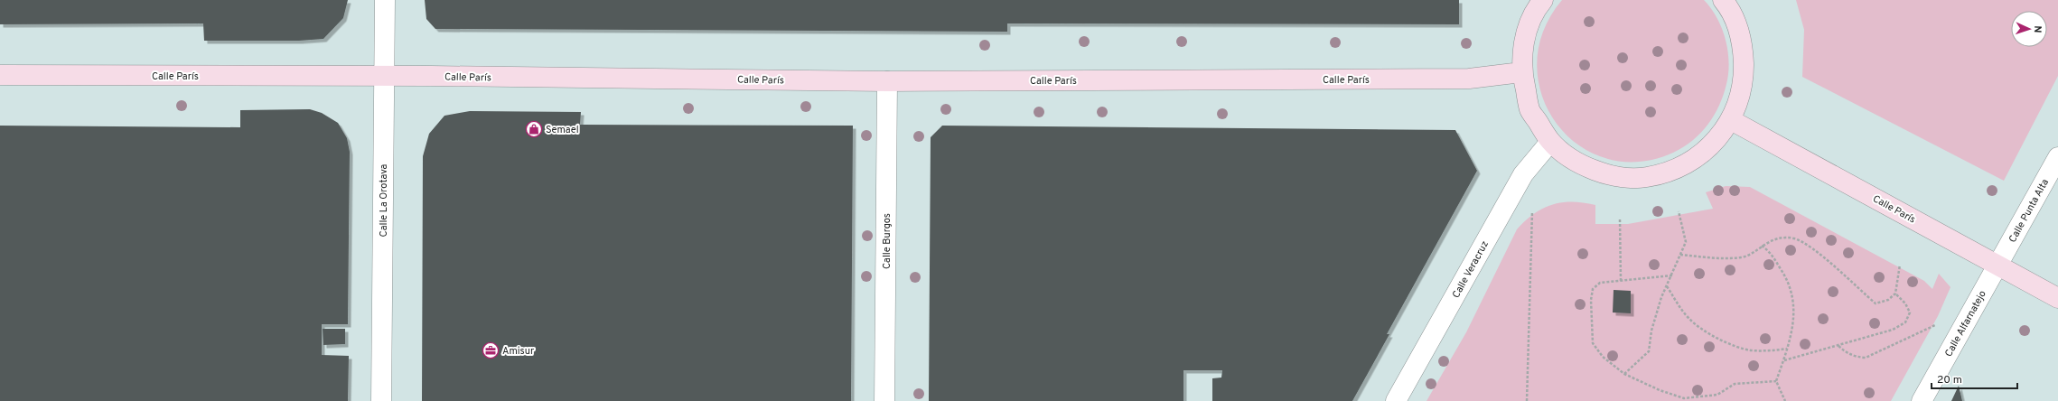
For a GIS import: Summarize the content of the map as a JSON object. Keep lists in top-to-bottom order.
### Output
{
  "streets": {
    "main road": ["Calle París"],
    "street": [
      "Calle La Orotava",
      "Calle Punta Alta",
      "Calle Burgos",
      "Calle Veracruz",
      "Calle Alfarnatejo"
    ]
  },
  "crossings": [
    ["Calle París", "Calle La Orotava"],
    ["Calle París", "Calle Punta Alta"],
    ["Calle París", "Calle Burgos"],
    ["Calle París", "Calle Alfarnatejo"],
    ["Calle Punta Alta", "Calle Alfarnatejo"]
  ],
  "places": {
    "shop": ["Semael"],
    "office": ["Amisur"]
  },
  "scale_bar": "20 m",
  "north": "right"
}
